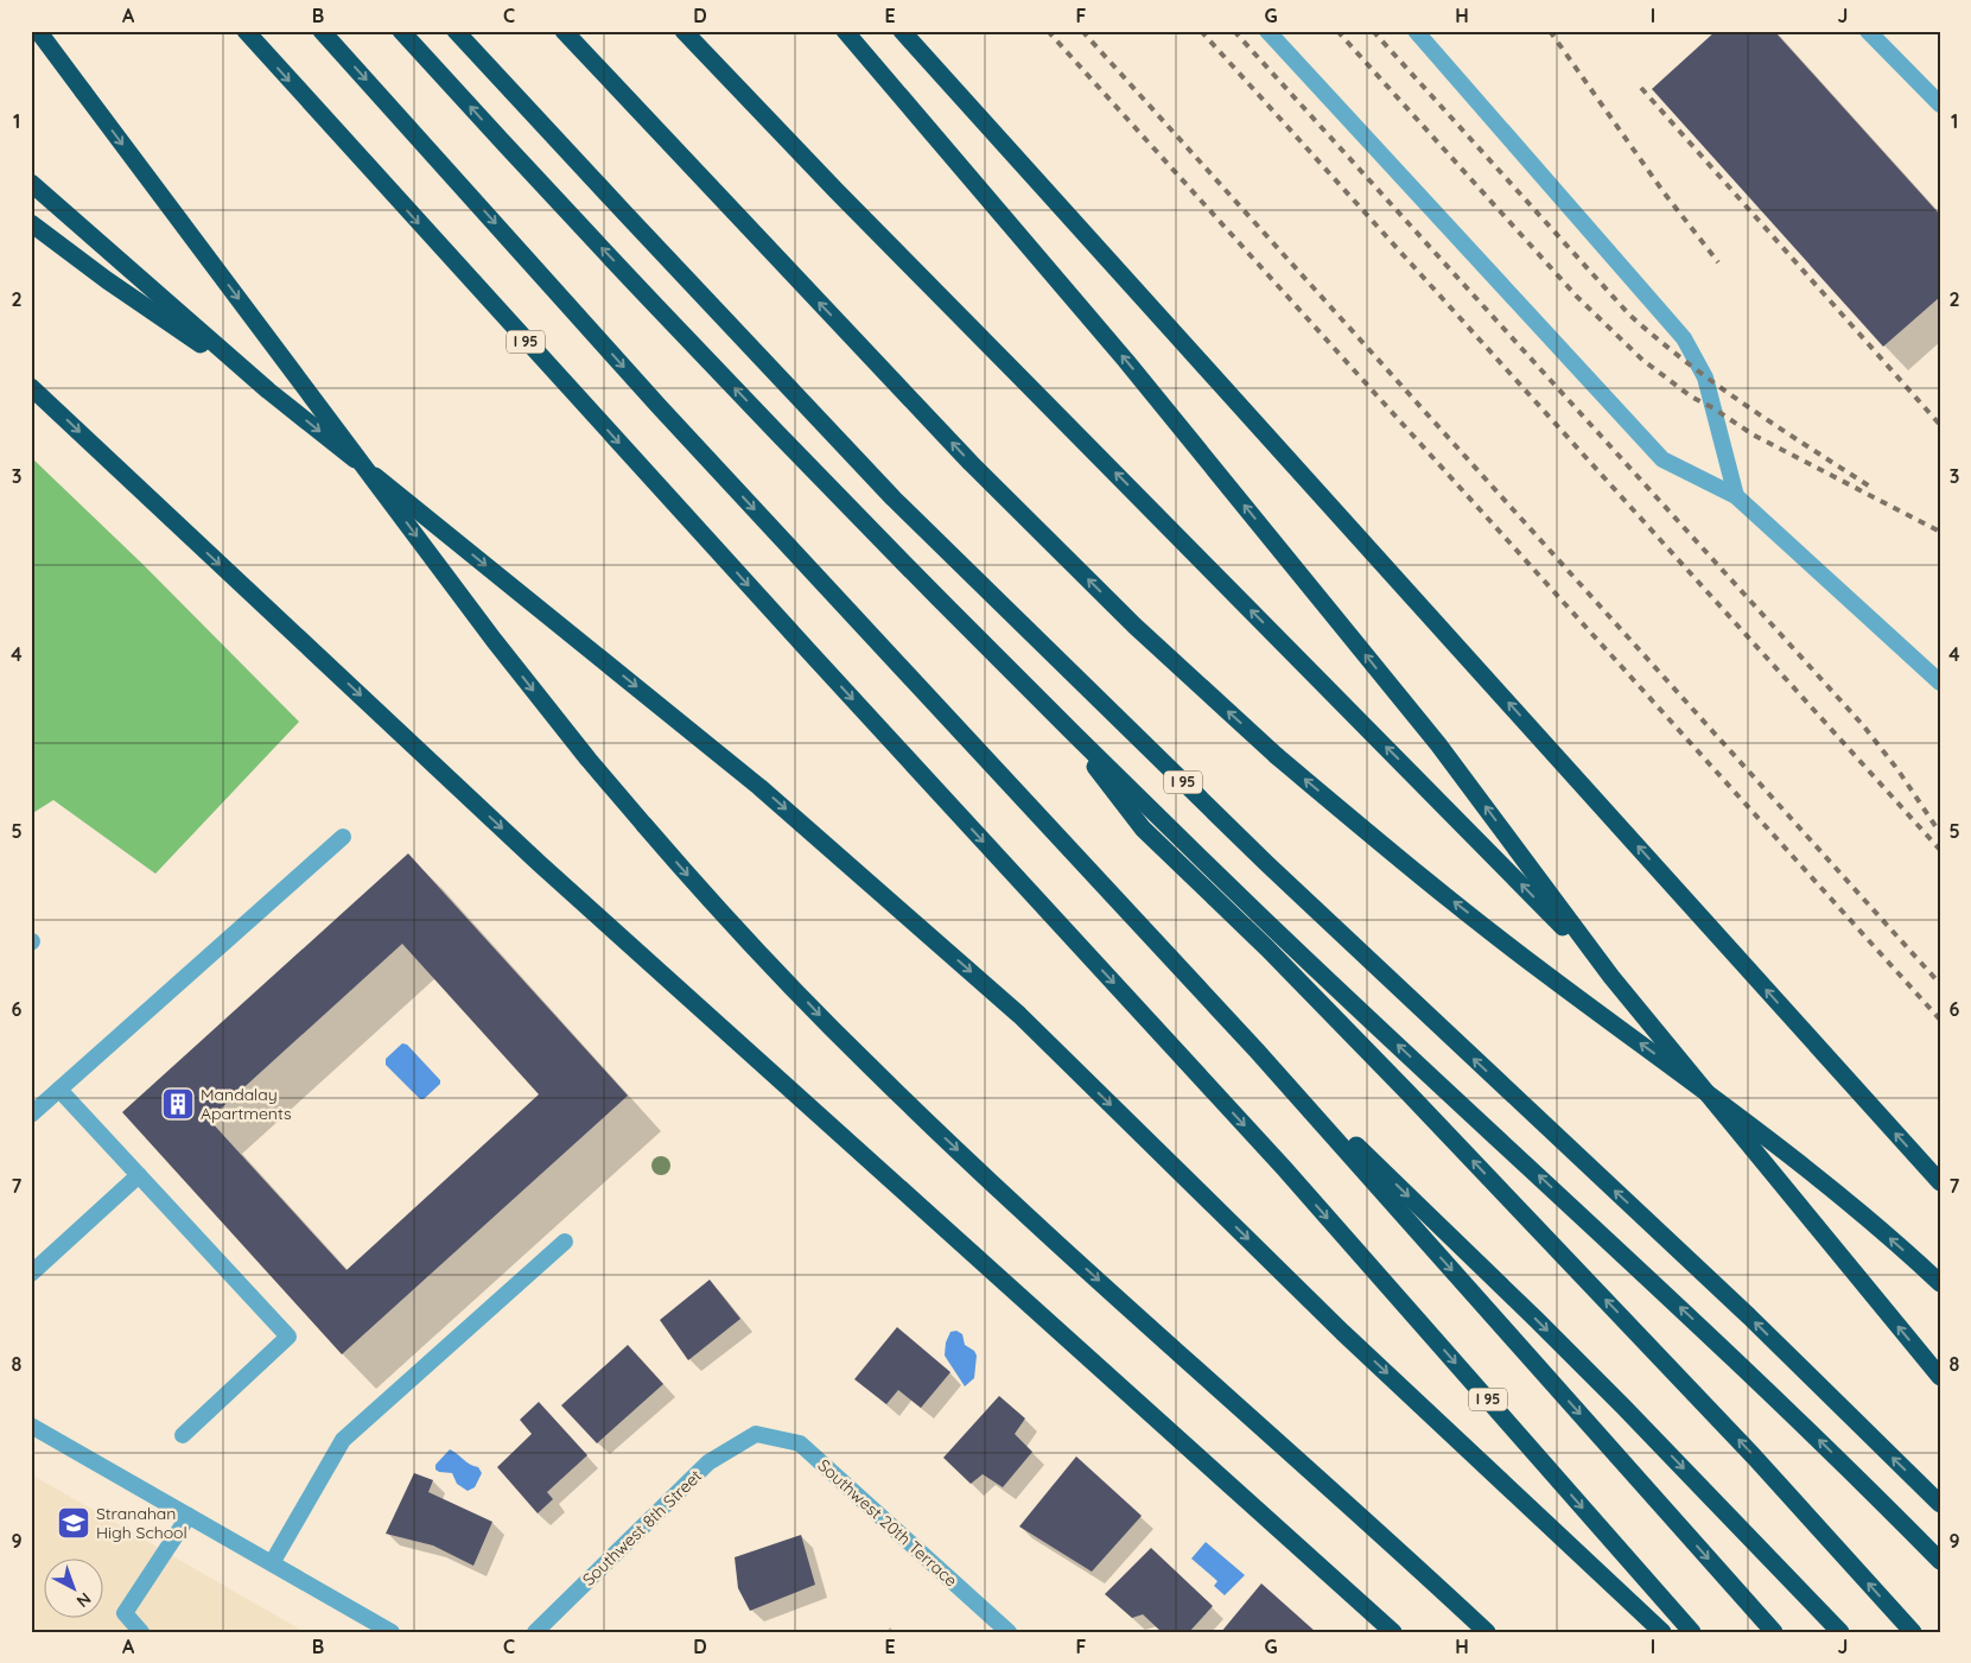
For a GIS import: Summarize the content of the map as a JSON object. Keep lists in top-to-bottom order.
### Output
{
  "streets": {
    "highway": ["I 95"],
    "street": ["Southwest 20th Terrace", "Southwest 8th Street"]
  },
  "crossings": [
    ["Southwest 20th Terrace", "Southwest 8th Street"]
  ],
  "places": {
    "building": ["Mandalay Apartments"],
    "school or university": ["Stranahan High School"]
  },
  "north": "bottom right",
  "grid": {
    "columns": [
      "A",
      "B",
      "C",
      "D",
      "E",
      "F",
      "G",
      "H",
      "I",
      "J"
    ],
    "rows": [
      "1",
      "2",
      "3",
      "4",
      "5",
      "6",
      "7",
      "8",
      "9"
    ]
  }
}
